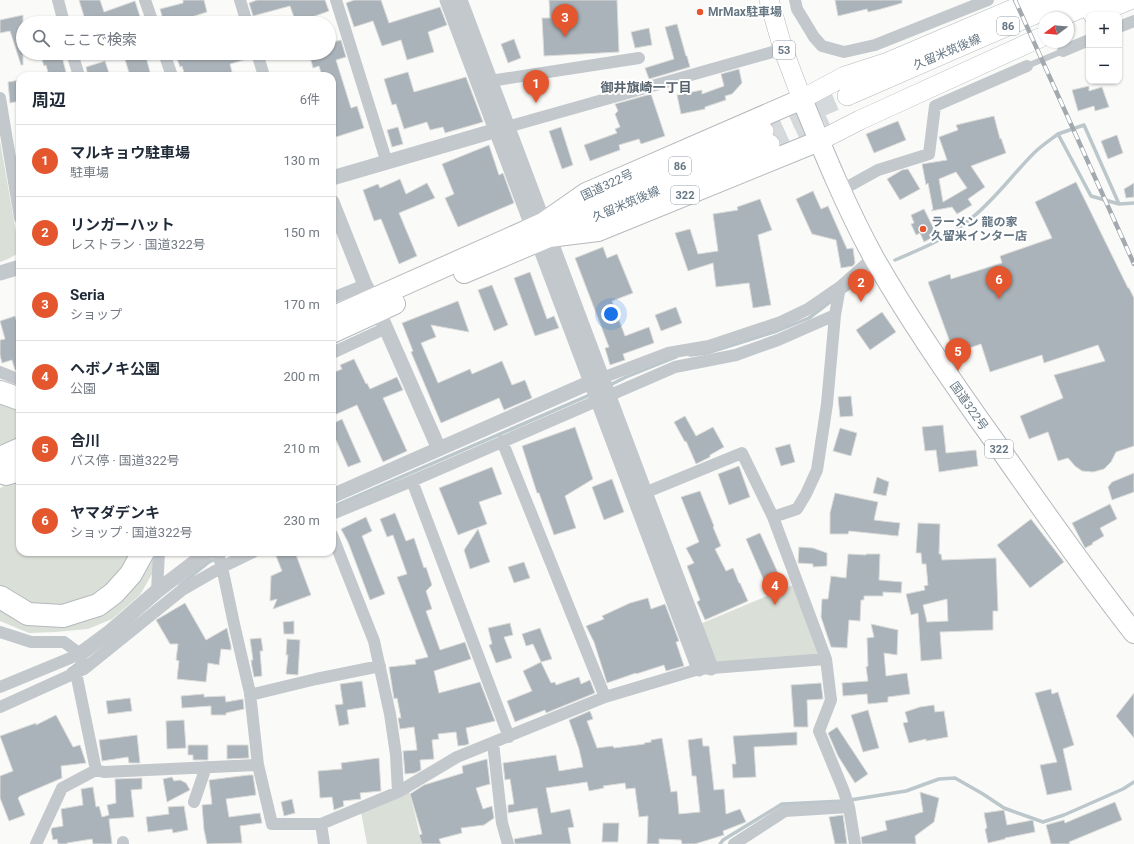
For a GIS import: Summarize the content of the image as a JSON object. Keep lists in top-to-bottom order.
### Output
{
  "streets": {
    "highway": ["国道322号", "322"],
    "main road": ["86", "53", "久留米筑後線"]
  },
  "crossings": [
    ["86", "53"],
    ["86", "国道322号"],
    ["53", "国道322号"],
    ["久留米筑後線", "国道322号"]
  ],
  "districts": ["御井旗崎一丁目"],
  "places": ["MrMax駐車場", "ラーメン 龍の家 久留米インター店"],
  "north": "left",
  "page": {
    "pins": [
      "3",
      "1",
      "6",
      "2",
      "5",
      "4"
    ],
    "map_buttons": ["+", "−"],
    "search": "ここで検索",
    "heading": ["周辺", "6件"],
    "list": [
      {
        "mark": "1",
        "name": "マルキョウ駐車場",
        "note": "駐車場",
        "value": "130 m"
      },
      {
        "mark": "2",
        "name": "リンガーハット",
        "note": "レストラン · 国道322号",
        "value": "150 m"
      },
      {
        "mark": "3",
        "name": "Seria",
        "note": "ショップ",
        "value": "170 m"
      },
      {
        "mark": "4",
        "name": "ヘボノキ公園",
        "note": "公園",
        "value": "200 m"
      },
      {
        "mark": "5",
        "name": "合川",
        "note": "バス停 · 国道322号",
        "value": "210 m"
      },
      {
        "mark": "6",
        "name": "ヤマダデンキ",
        "note": "ショップ · 国道322号",
        "value": "230 m"
      }
    ]
  }
}
